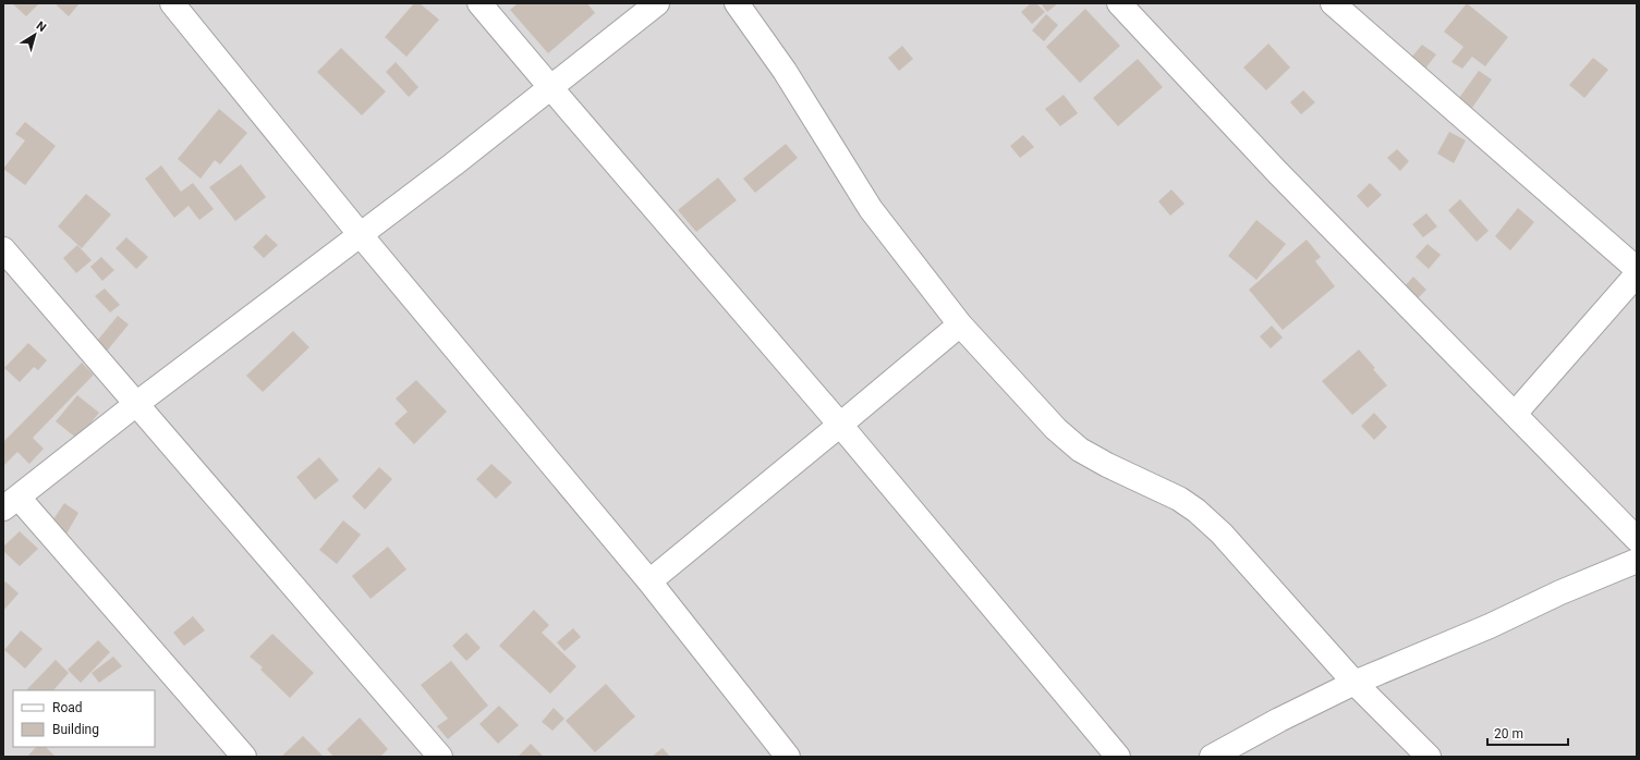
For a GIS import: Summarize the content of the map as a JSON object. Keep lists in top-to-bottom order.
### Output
{
  "legend": ["Road", "Building"],
  "scale_bar": "20 m",
  "north": "top right"
}
